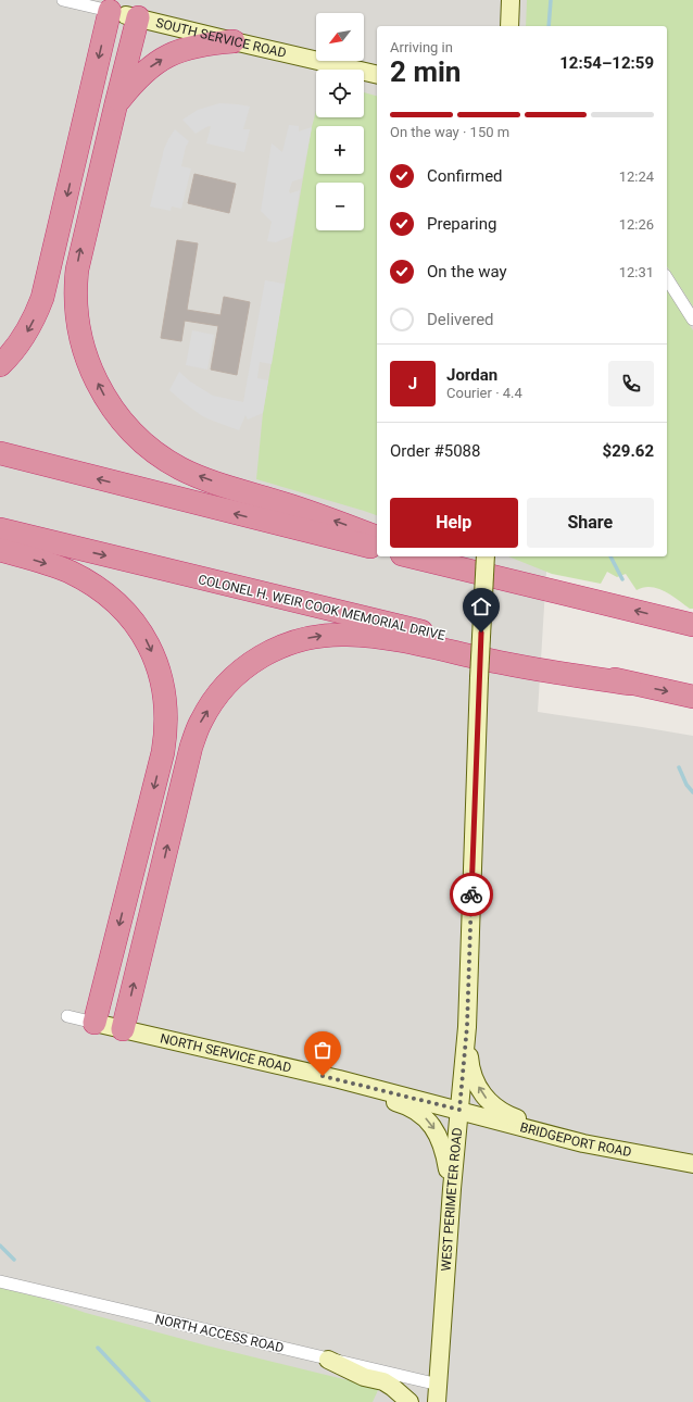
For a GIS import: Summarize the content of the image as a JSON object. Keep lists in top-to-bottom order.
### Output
{
  "streets": {
    "highway": ["COLONEL H. WEIR COOK MEMORIAL DRIVE"],
    "street": [
      "SOUTH SERVICE ROAD",
      "NORTH SERVICE ROAD",
      "BRIDGEPORT ROAD",
      "WEST PERIMETER ROAD",
      "NORTH ACCESS ROAD"
    ]
  },
  "crossings": [
    ["NORTH SERVICE ROAD", "BRIDGEPORT ROAD"],
    ["NORTH SERVICE ROAD", "WEST PERIMETER ROAD"],
    ["BRIDGEPORT ROAD", "WEST PERIMETER ROAD"],
    ["WEST PERIMETER ROAD", "NORTH ACCESS ROAD"]
  ],
  "north": "bottom left",
  "page": {
    "map_buttons": ["+", "−"],
    "heading": ["2 min", "Arriving in", "12:54–12:59"],
    "panel": [
      "Jordan",
      "Courier · 4.4",
      "Order #5088",
      "$29.62"
    ],
    "bar": "On the way · 150 m",
    "list": [
      ["Confirmed", "12:24"],
      ["Preparing", "12:26"],
      ["On the way", "12:31"],
      "Delivered"
    ],
    "round": "J",
    "buttons": ["Help", "Share"]
  }
}
